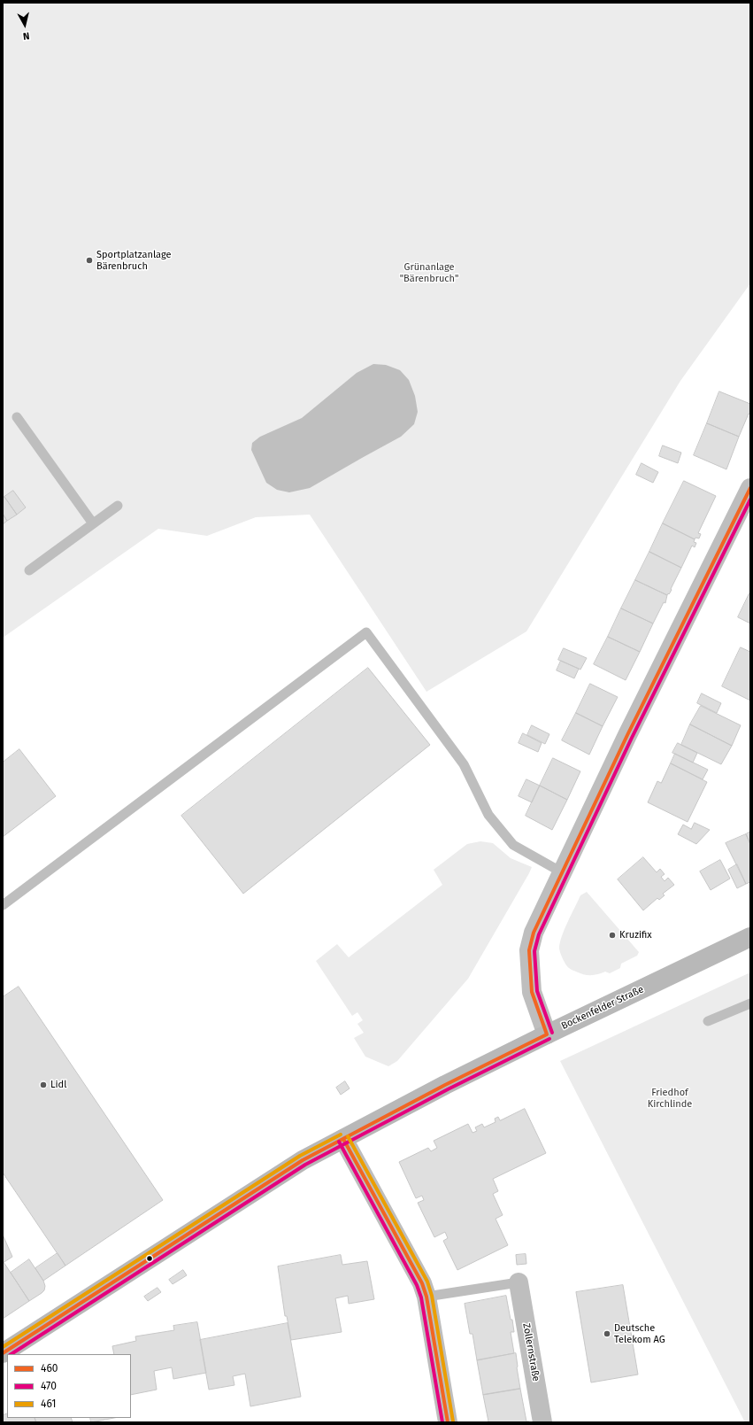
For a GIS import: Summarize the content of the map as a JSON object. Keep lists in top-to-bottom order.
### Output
{
  "streets": {
    "main road": ["Bockenfelder Straße"],
    "street": ["Zollernstraße"]
  },
  "parks": ["Grünanlage \"Bärenbruch\"", "Friedhof Kirchlinde"],
  "places": [
    "Sportplatzanlage Bärenbruch",
    "Kruzifix",
    "Lidl",
    "Deutsche Telekom AG"
  ],
  "lines": ["transit line 460", "transit line 470", "transit line 461"],
  "legend": ["460", "470", "461"],
  "north": "bottom"
}
